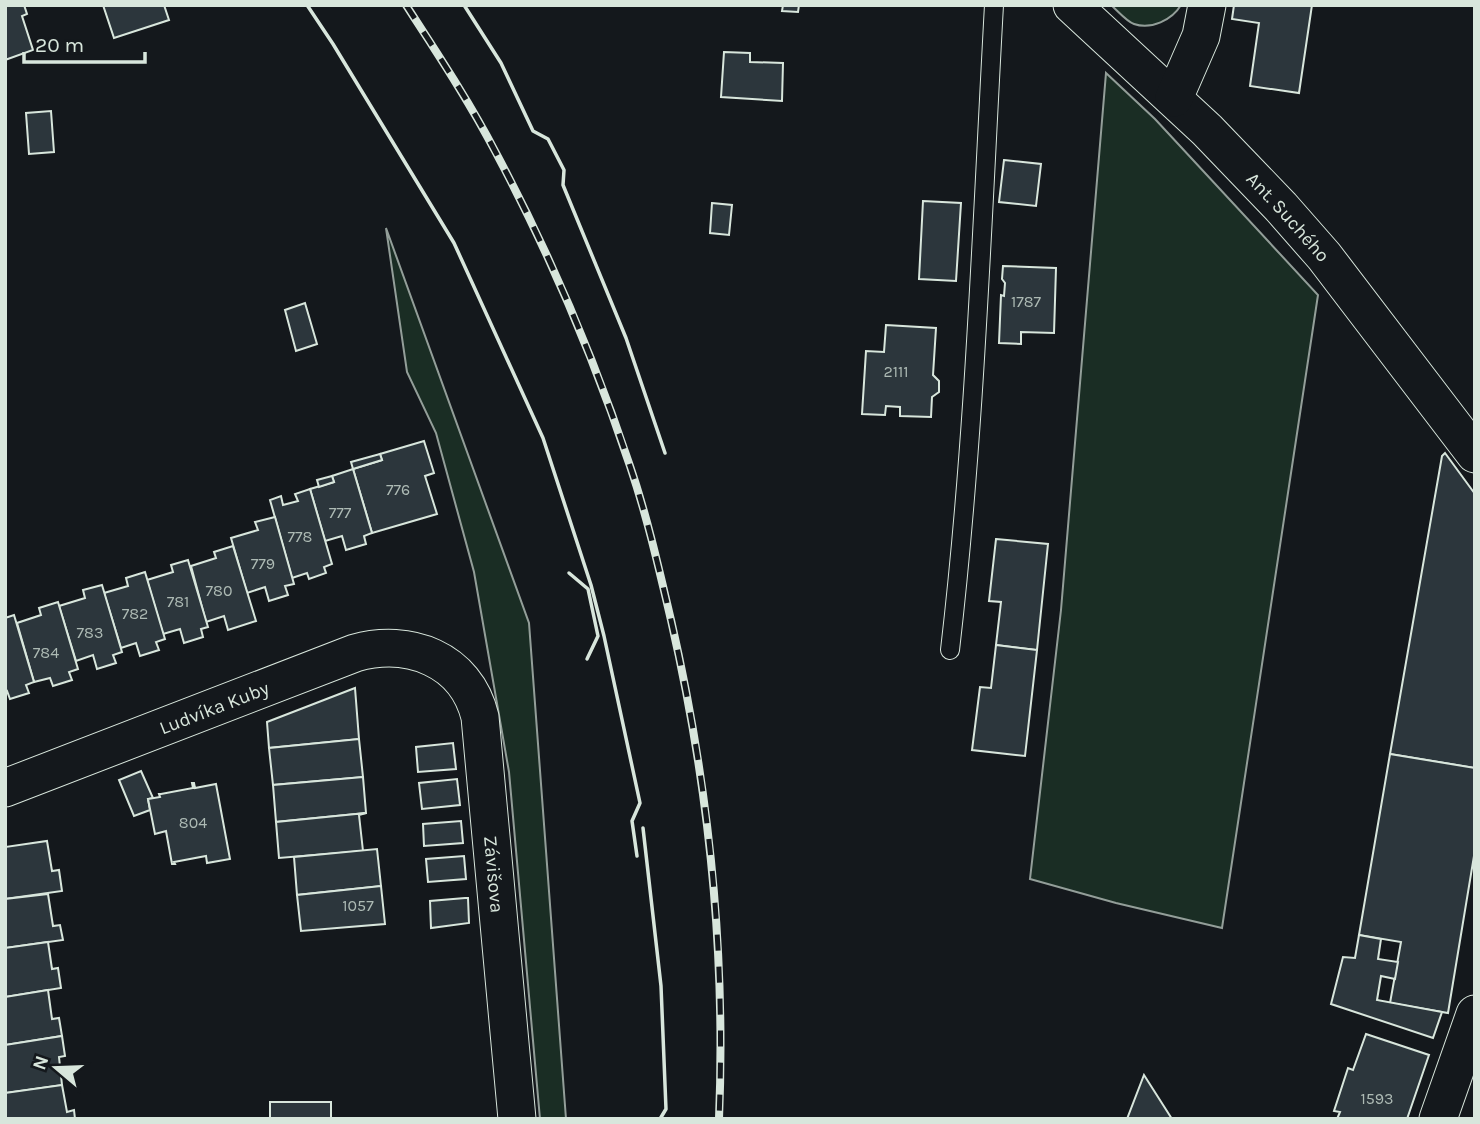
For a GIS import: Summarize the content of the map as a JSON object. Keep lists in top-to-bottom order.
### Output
{
  "streets": {
    "street": ["Ant. Suchého", "Ludvíka Kuby", "Závišova"]
  },
  "crossings": [
    ["Ludvíka Kuby", "Závišova"]
  ],
  "house_numbers": [
    "1787",
    "2111",
    "776",
    "777",
    "778",
    "779",
    "780",
    "781",
    "782",
    "783",
    "784",
    "804",
    "1057",
    "1593"
  ],
  "scale_bar": "20 m",
  "north": "left"
}
